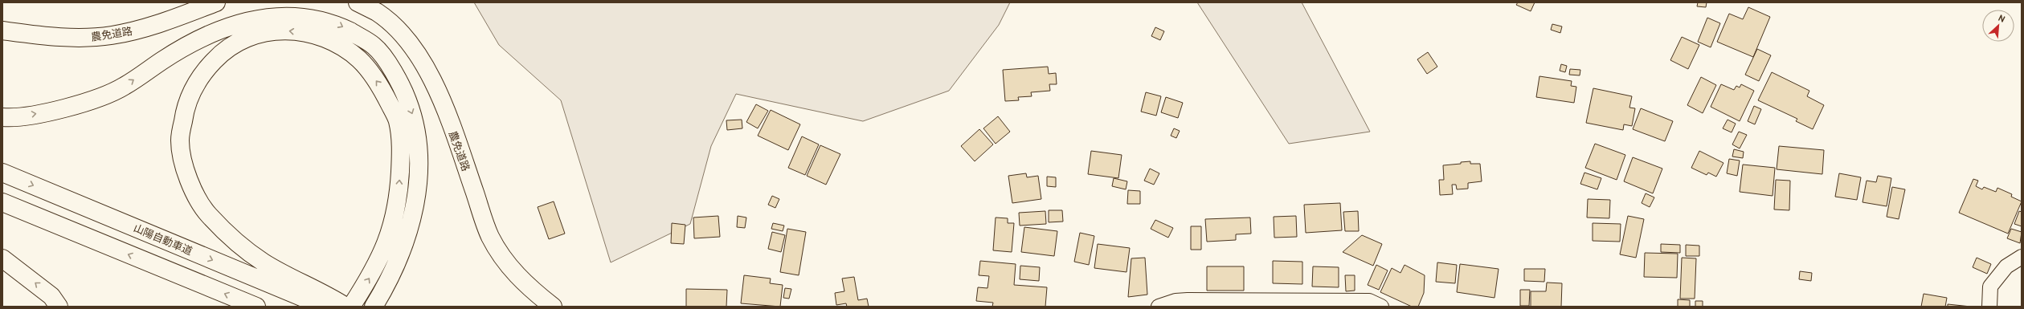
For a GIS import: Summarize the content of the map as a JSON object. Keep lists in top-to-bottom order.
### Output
{
  "streets": {
    "main road": ["農免道路", "山陽自動車道"]
  },
  "north": "top right"
}
